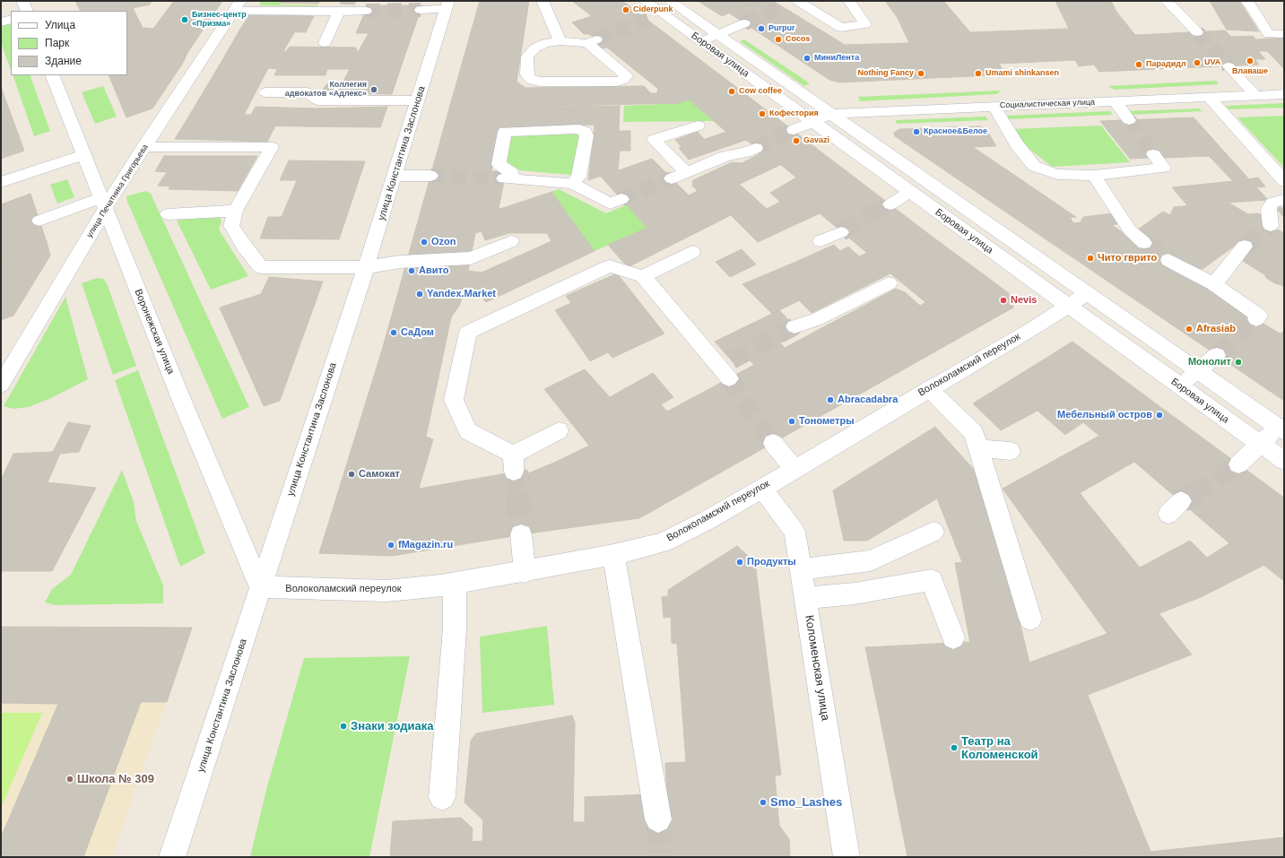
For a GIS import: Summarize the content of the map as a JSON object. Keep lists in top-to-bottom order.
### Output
{
  "streets": {
    "street": [
      "Боровая улица",
      "Социалистическая улица",
      "улица Константина Заслонова",
      "улица Печатника Григорьева",
      "Воронежская улица",
      "Волоколамский переулок",
      "Коломенская улица"
    ]
  },
  "crossings": [
    ["Боровая улица", "Социалистическая улица"],
    ["Боровая улица", "Волоколамский переулок"],
    ["улица Константина Заслонова", "Воронежская улица"],
    ["улица Константина Заслонова", "Волоколамский переулок"],
    ["улица Печатника Григорьева", "Воронежская улица"],
    ["Воронежская улица", "Волоколамский переулок"],
    ["Волоколамский переулок", "Коломенская улица"]
  ],
  "places": [
    "Ciderpunk",
    "Бизнес-центр «Призма»",
    "Purpur",
    "Cocos",
    "МиниЛента",
    "Влаваше",
    "UVA",
    "Парадидл",
    "Nothing Fancy",
    "Umami shinkansen",
    "Коллегия адвокатов «Адлекс»",
    "Cow coffee",
    "Кофестория",
    "Красное&Белое",
    "Gavazi",
    "Ozon",
    "Чито гврито",
    "Авито",
    "Yandex.Market",
    "Nevis",
    "Afrasiab",
    "СаДом",
    "Монолит",
    "Abracadabra",
    "Мебельный остров",
    "Тонометры",
    "Самокат",
    "fMagazin.ru",
    "Продукты",
    "Знаки зодиака",
    "Театр на Коломенской",
    "Школа № 309",
    "Smo_Lashes"
  ],
  "legend": ["Улица", "Парк", "Здание"]
}
